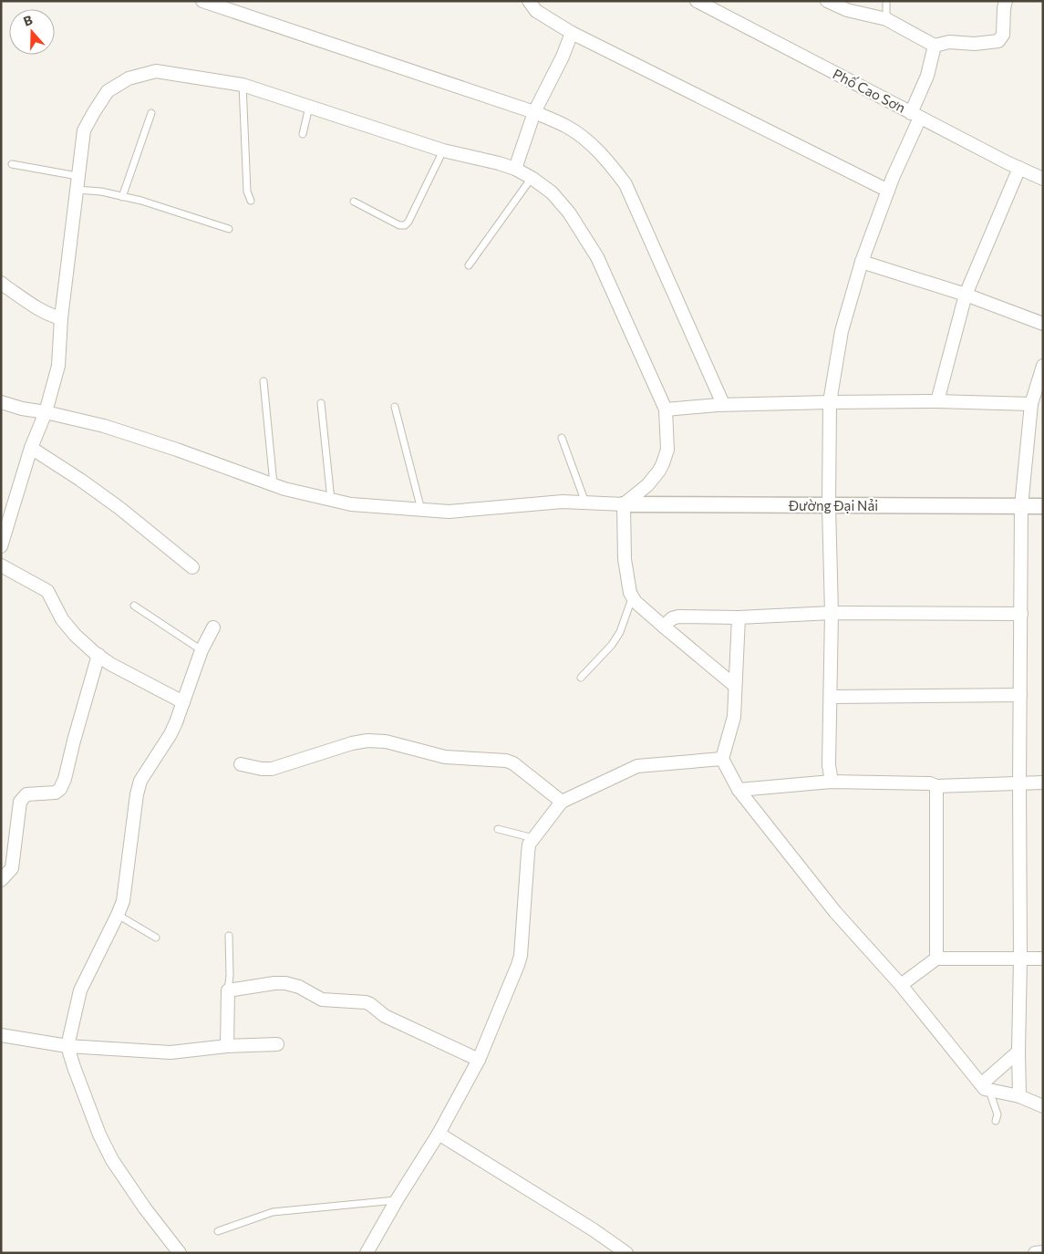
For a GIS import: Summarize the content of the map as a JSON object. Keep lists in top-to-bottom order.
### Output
{
  "streets": {
    "street": ["Phố Cao Sơn", "Đường Đại Nải"]
  },
  "north": "top"
}
